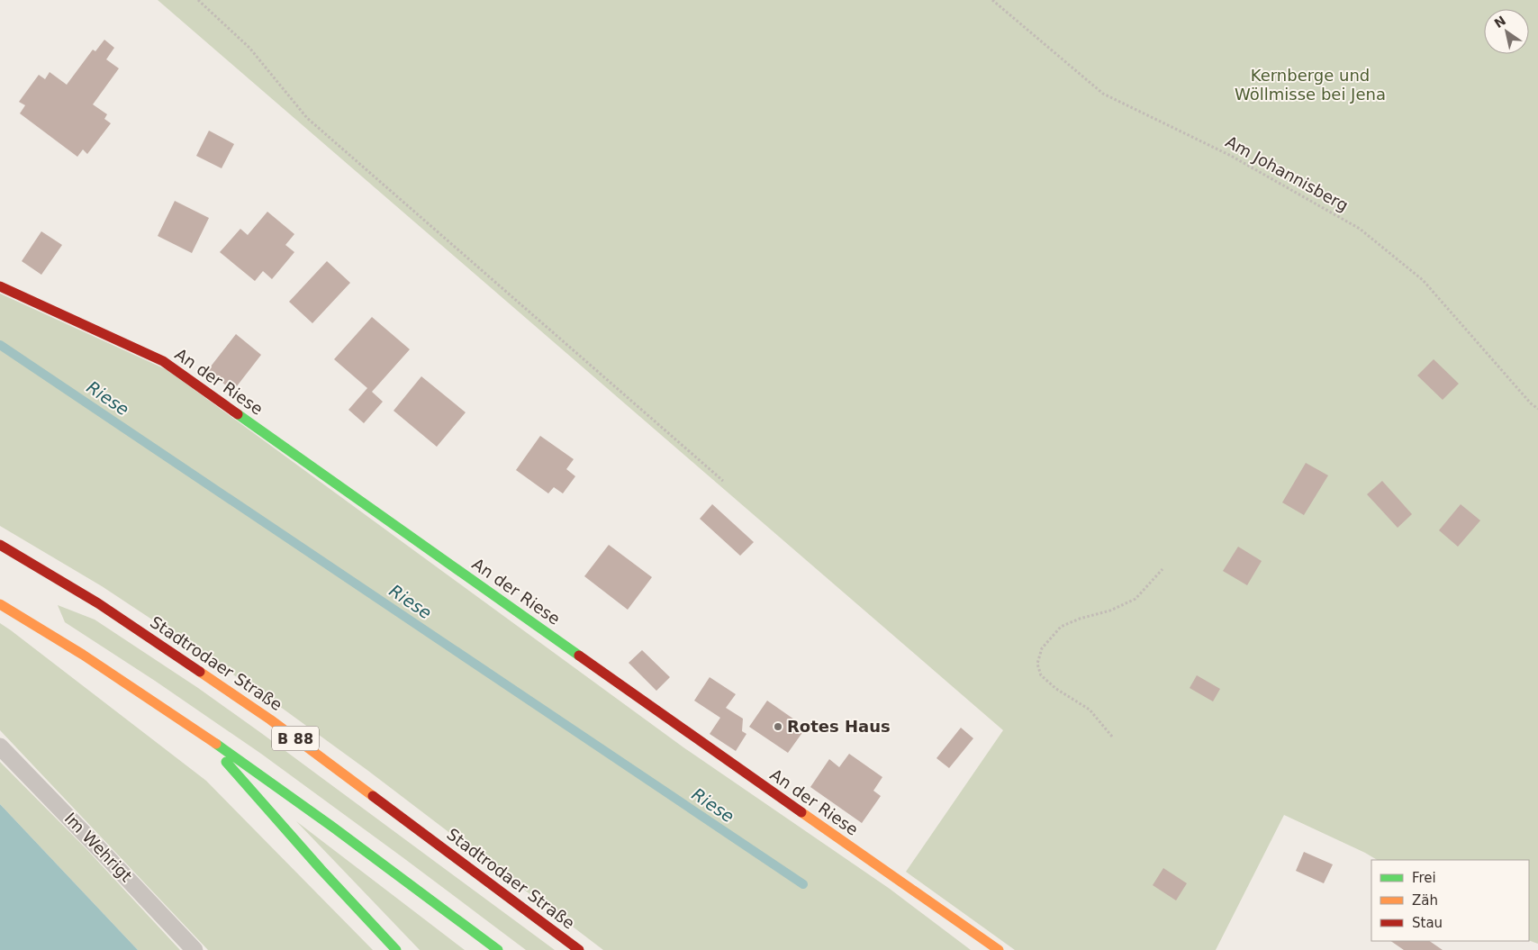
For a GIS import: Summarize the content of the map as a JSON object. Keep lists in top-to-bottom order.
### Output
{
  "streets": {
    "main road": ["An der Riese", "Stadtrodaer Straße", "B 88"],
    "lane": ["Im Wehrigt"],
    "path": ["Am Johannisberg"]
  },
  "water": ["Riese"],
  "parks": ["Kernberge und Wöllmisse bei Jena"],
  "places": ["Rotes Haus"],
  "legend": ["Frei", "Zäh", "Stau"],
  "north": "top left"
}
